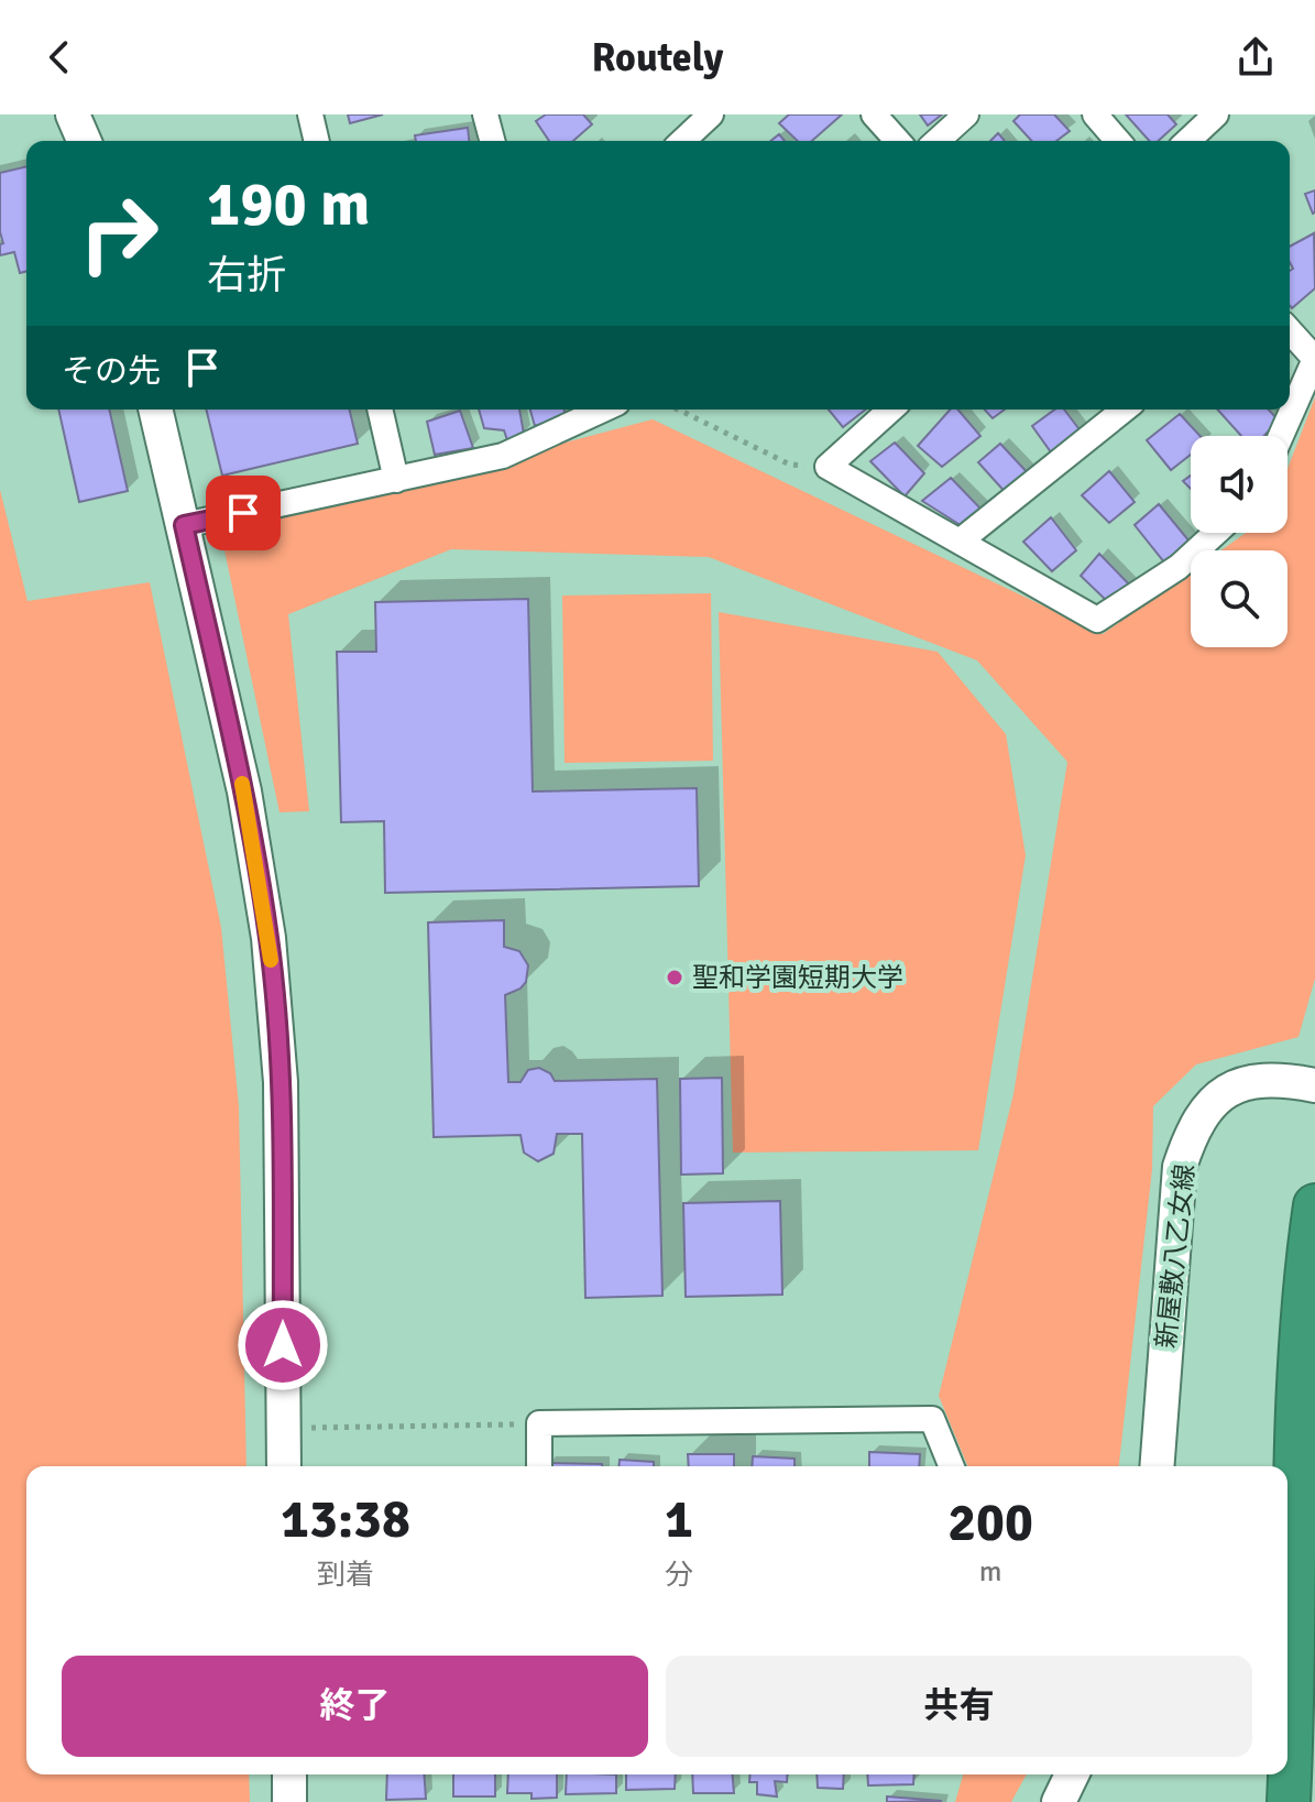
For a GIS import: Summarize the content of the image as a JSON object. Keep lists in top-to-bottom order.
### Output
{
  "streets": {
    "street": ["新屋敷八乙女線"]
  },
  "places": ["聖和学園短期大学"],
  "page": {
    "header": "Routely",
    "turn": ["190 m", "右折"],
    "then": "その先",
    "eta": [
      "13:38",
      "到着",
      "1",
      "分",
      "200",
      "m"
    ],
    "buttons": ["終了", "共有"]
  }
}
